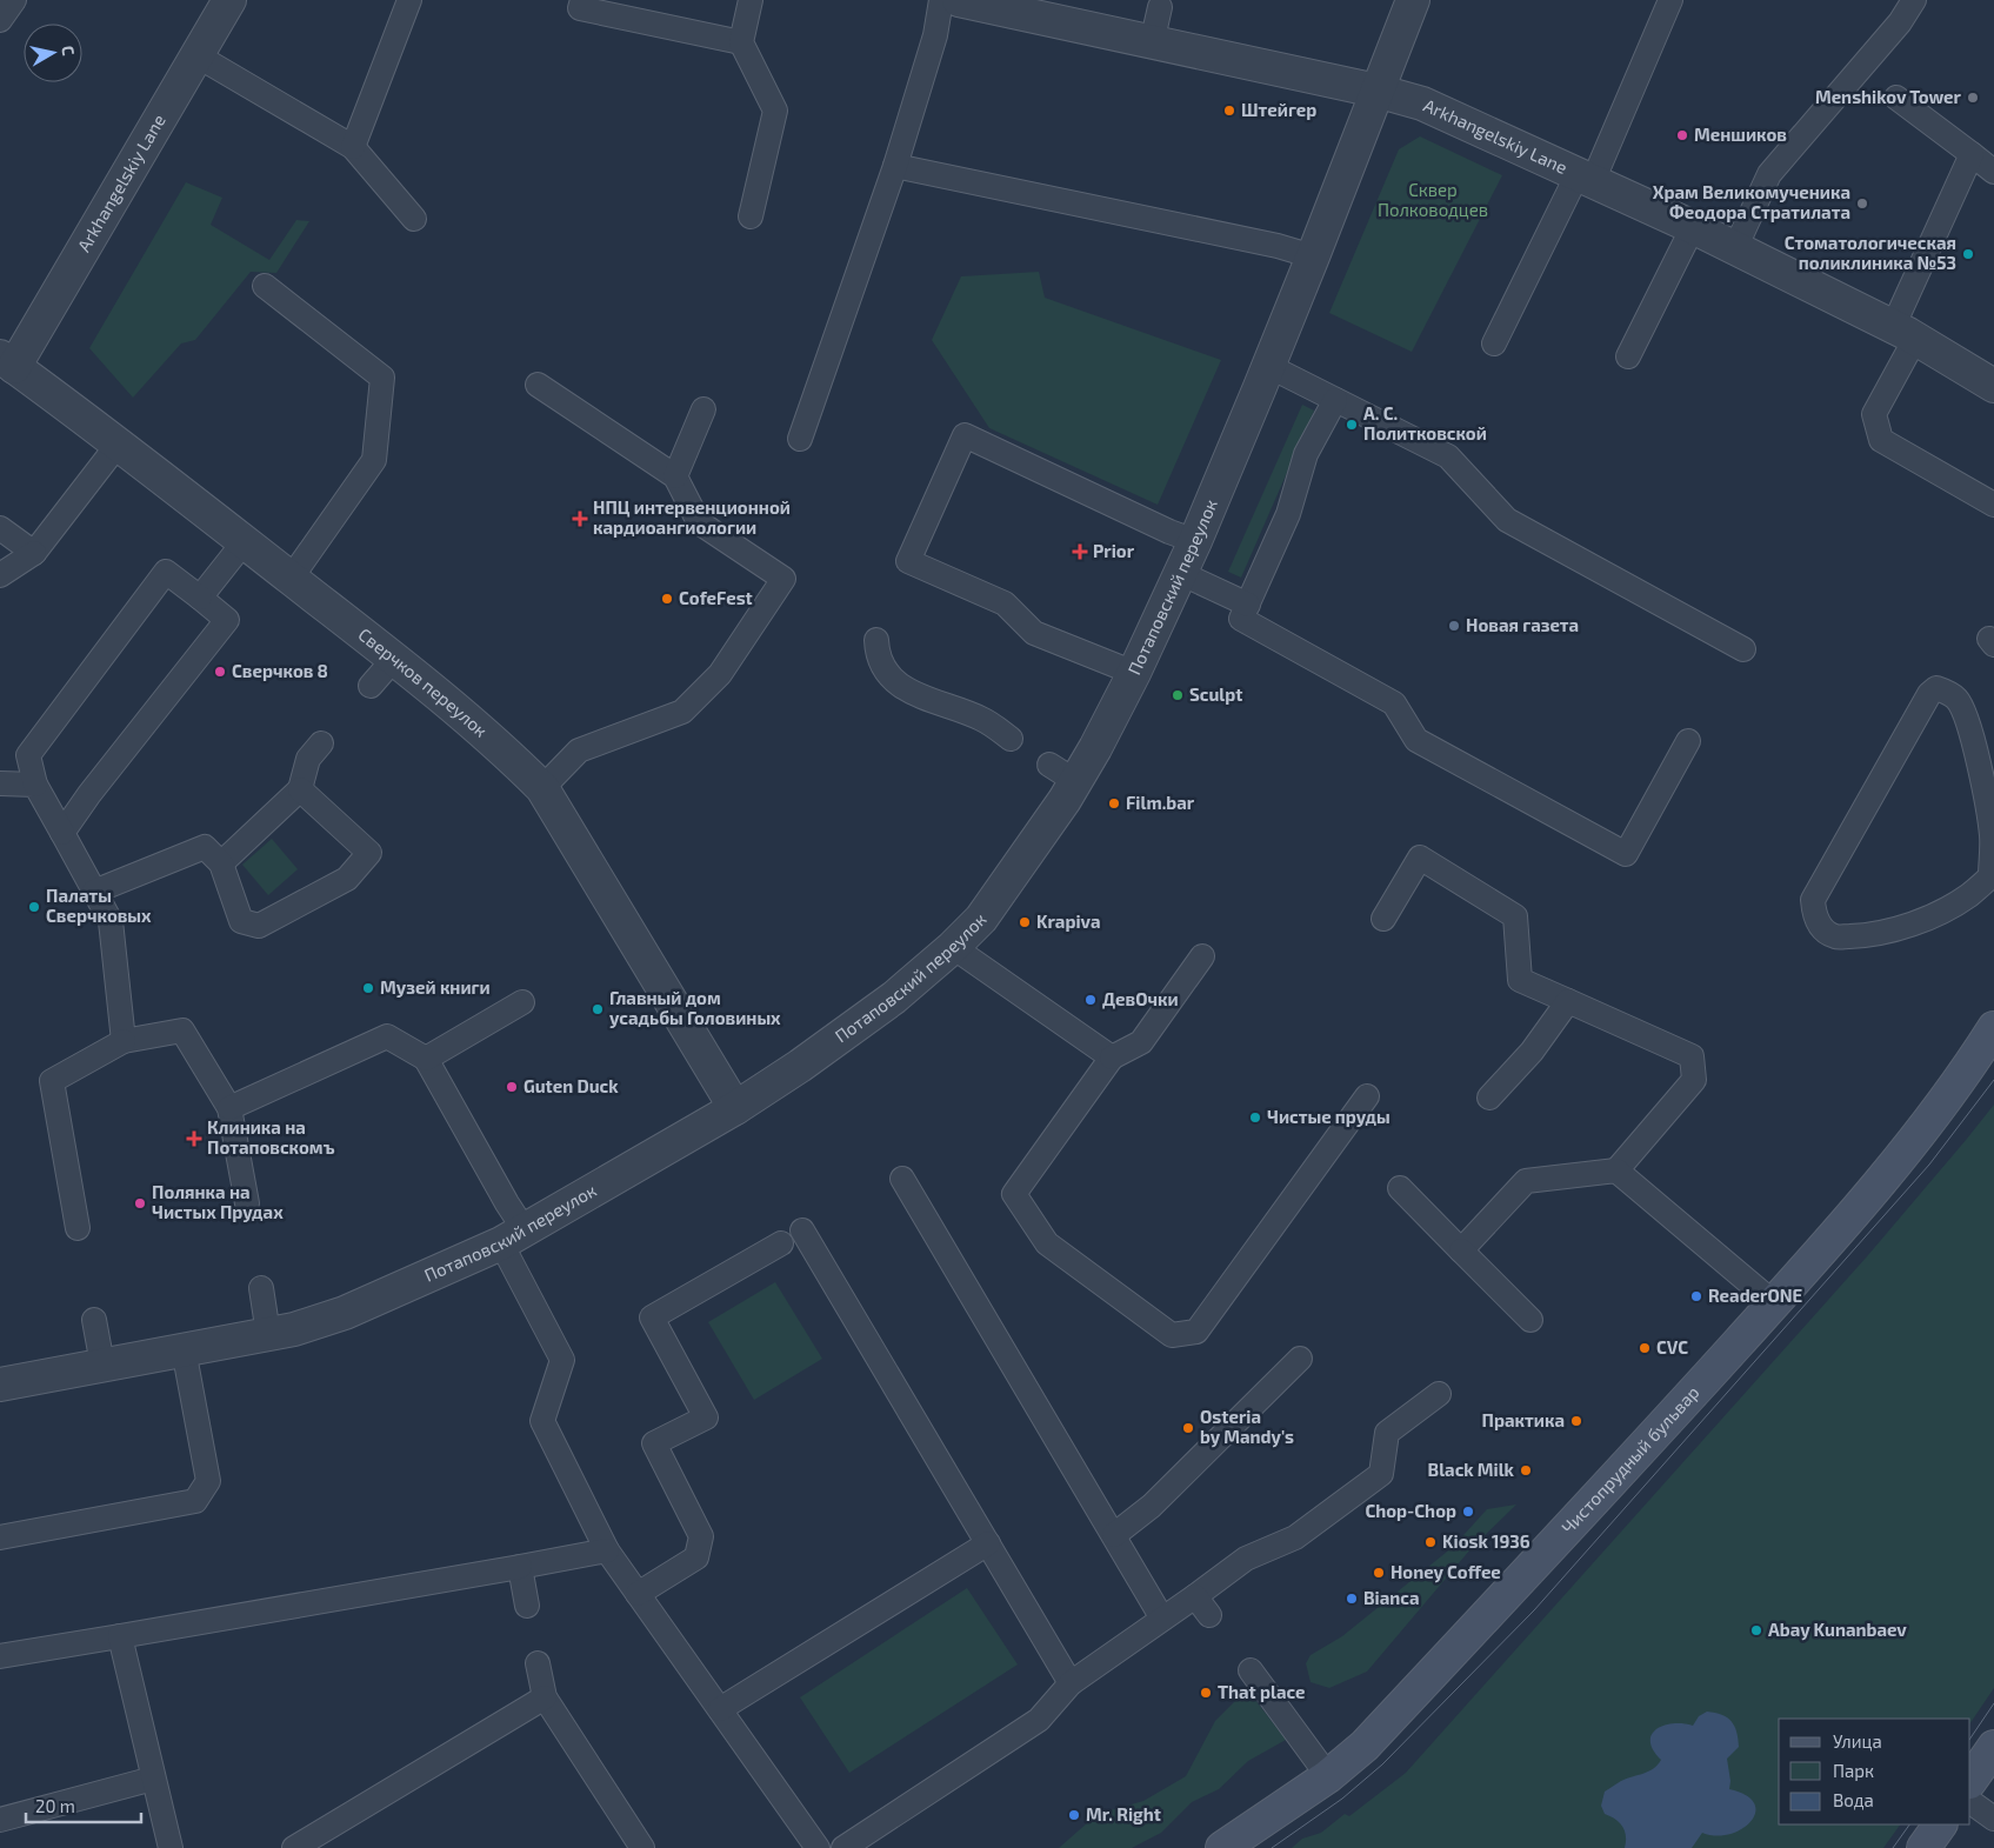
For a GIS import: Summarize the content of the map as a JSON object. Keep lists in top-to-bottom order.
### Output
{
  "streets": {
    "main road": ["Чистопрудный бульвар"],
    "street": ["Arkhangelskiy Lane", "Потаповский переулок", "Сверчков переулок"]
  },
  "crossings": [
    ["Arkhangelskiy Lane", "Потаповский переулок"],
    ["Arkhangelskiy Lane", "Сверчков переулок"],
    ["Потаповский переулок", "Сверчков переулок"]
  ],
  "parks": ["Сквер Полководцев"],
  "places": {
    "other": [
      "Menshikov Tower",
      "Штейгер",
      "Меншиков",
      "Храм Великомученика Феодора Стратилата",
      "Стоматологическая поликлиника №53",
      "А. С. Политковской",
      "CofeFest",
      "Новая газета",
      "Сверчков 8",
      "Sculpt",
      "Film.bar",
      "Палаты Сверчковых",
      "Krapiva",
      "Музей книги",
      "ДевОчки",
      "Главный дом усадьбы Головиных",
      "Guten Duck",
      "Чистые пруды",
      "Полянка на Чистых Прудах",
      "ReaderONE",
      "CVC",
      "Практика",
      "Osteria by Mandy's",
      "Black Milk",
      "Chop-Chop",
      "Kiosk 1936",
      "Honey Coffee",
      "Bianca",
      "Abay Kunanbaev",
      "That place",
      "Mr. Right"
    ],
    "health": ["НПЦ интервенционной кардиоангиологии", "Prior", "Клиника на Потаповскомъ"]
  },
  "legend": ["Улица", "Парк", "Вода"],
  "scale_bar": "20 m",
  "north": "right"
}
